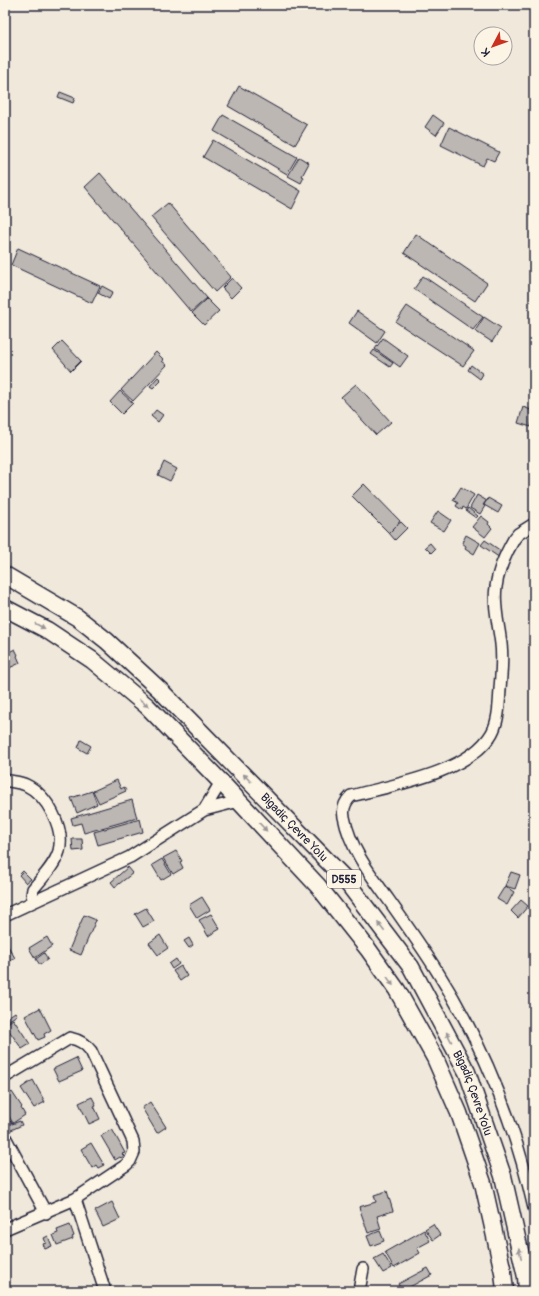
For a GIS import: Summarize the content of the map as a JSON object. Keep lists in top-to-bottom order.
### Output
{
  "streets": {
    "highway": ["Bigadiç Çevre Yolu", "D555"]
  },
  "north": "bottom left"
}
